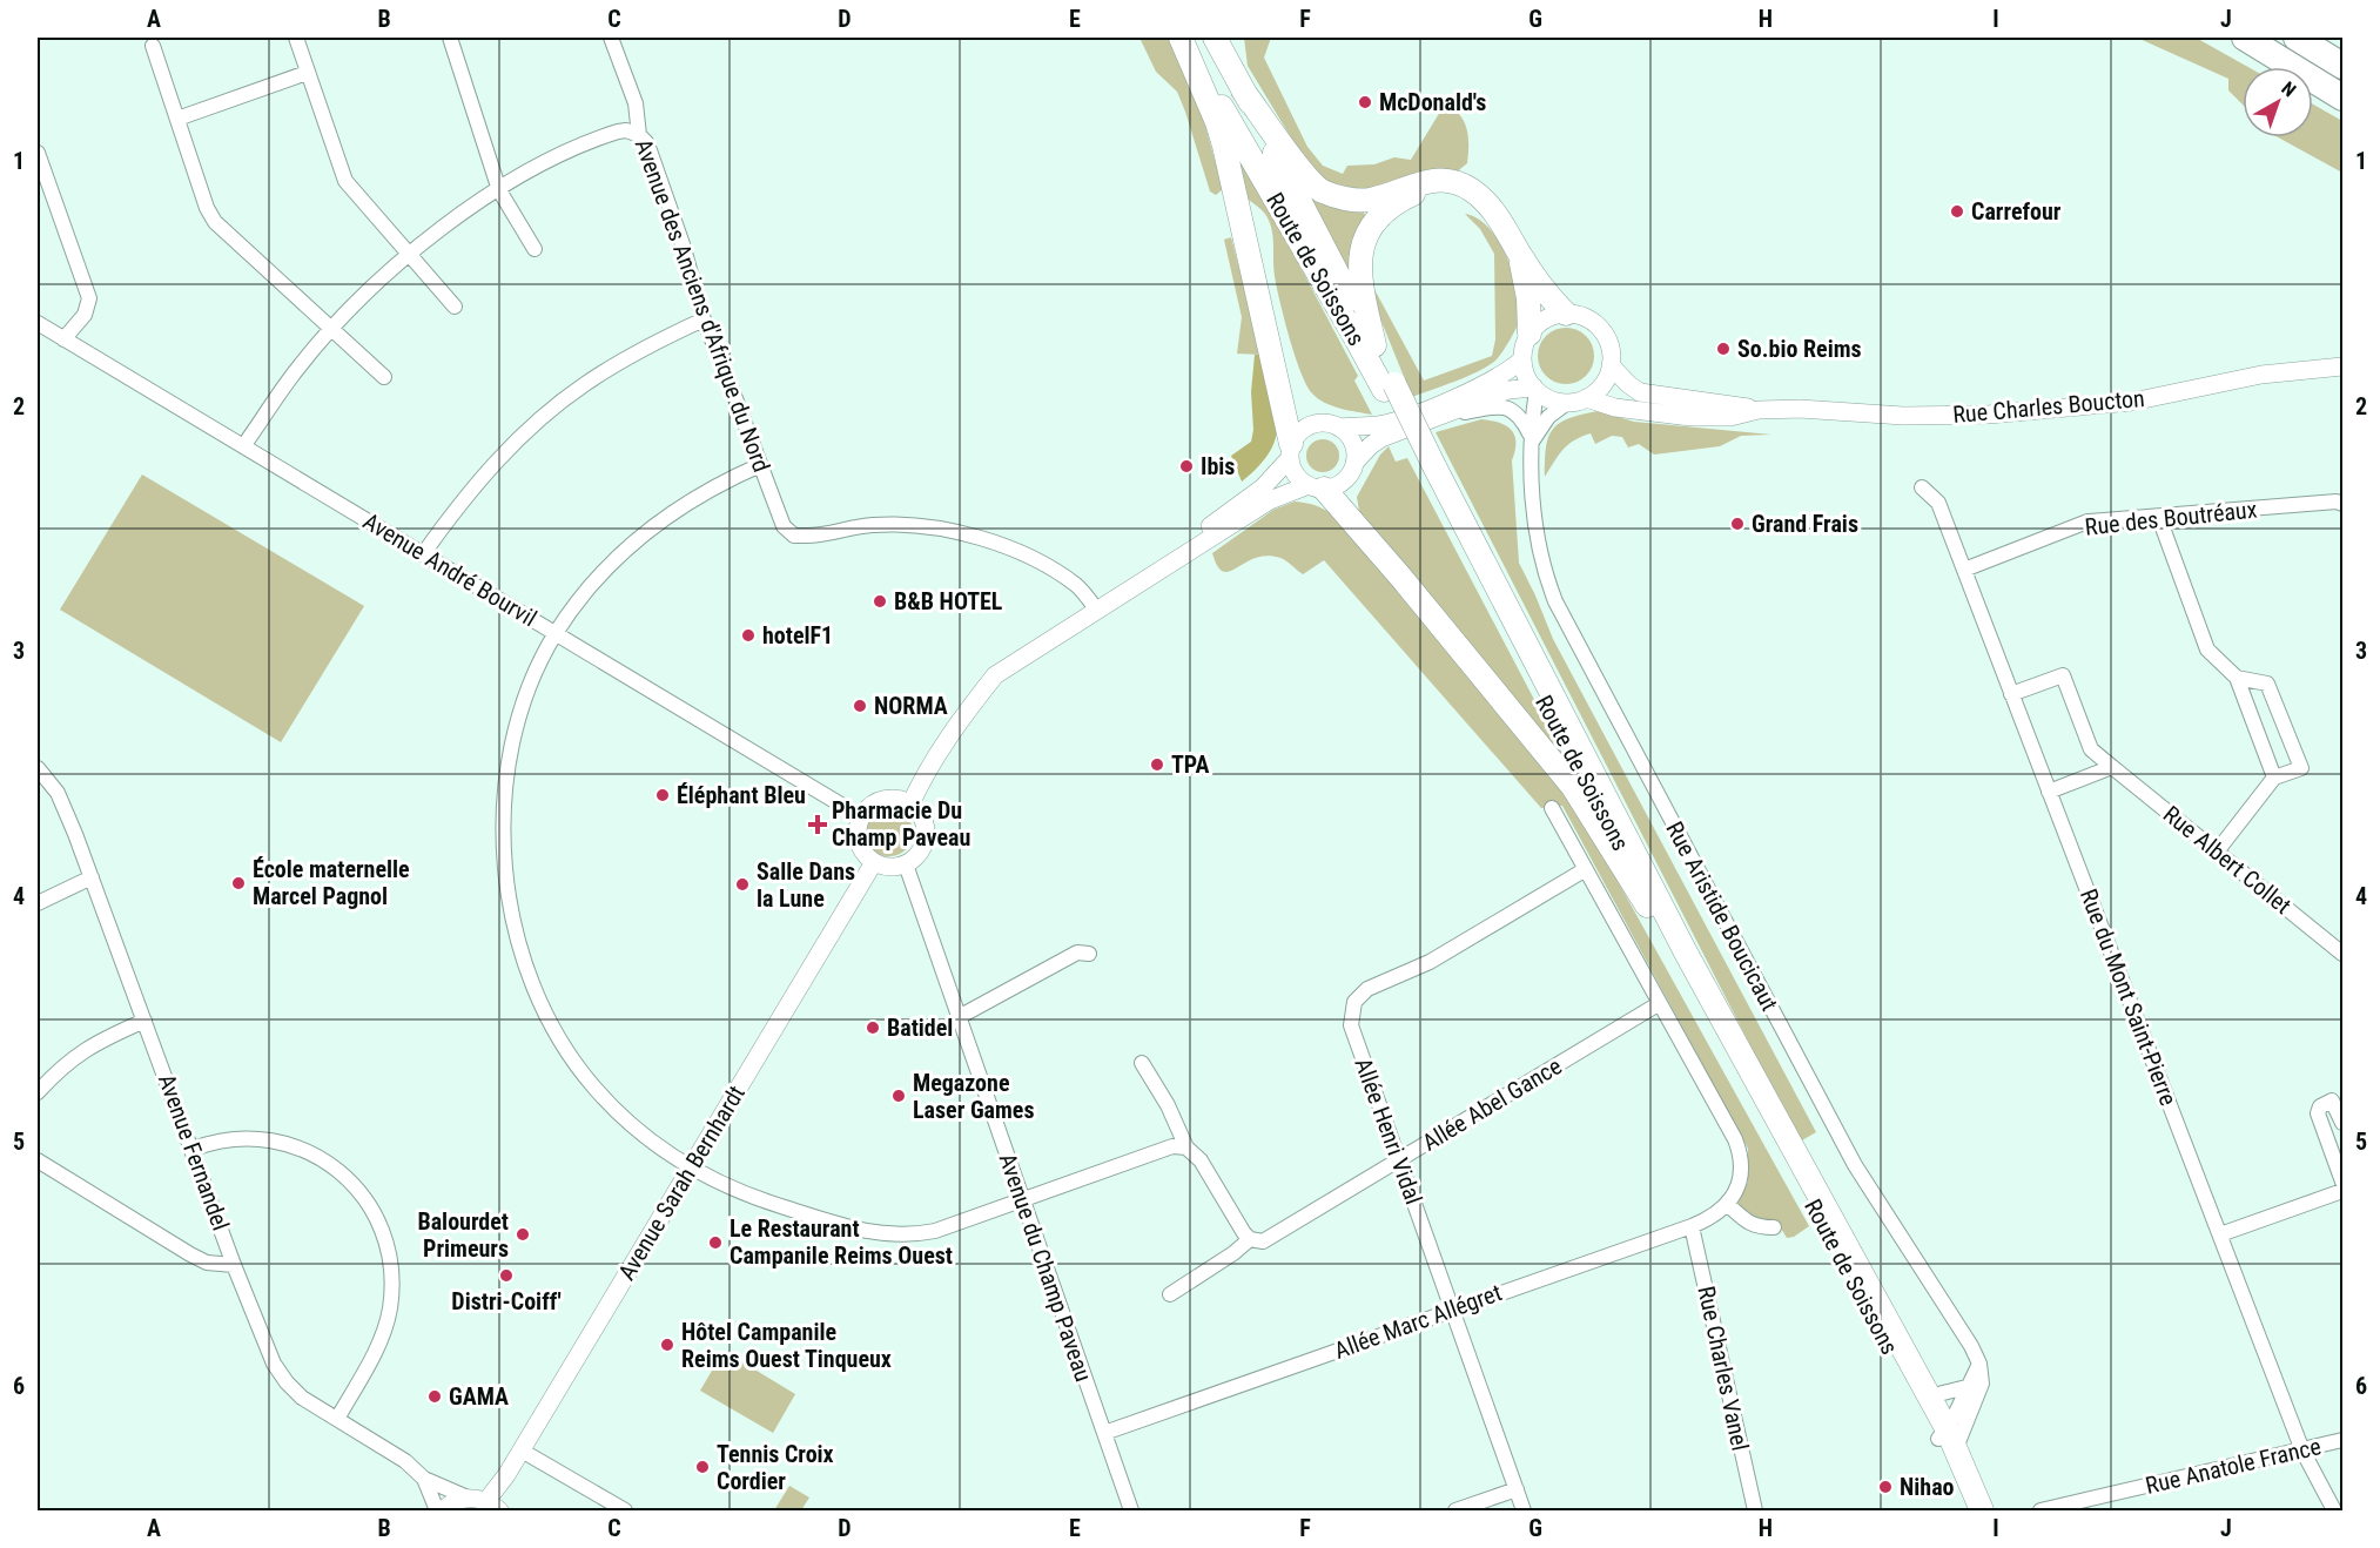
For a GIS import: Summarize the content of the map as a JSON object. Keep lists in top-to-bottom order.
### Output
{
  "streets": {
    "main road": ["Route de Soissons"],
    "street": [
      "Avenue des Anciens d'Afrique du Nord",
      "Rue Charles Boucton",
      "Rue des Boutréaux",
      "Avenue André Bourvil",
      "Rue Albert Collet",
      "Rue Aristide Boucicaut",
      "Rue du Mont Saint-Pierre",
      "Allée Abel Gance",
      "Allée Henri Vidal",
      "Avenue Fernandel",
      "Avenue Sarah Bernhardt",
      "Avenue du Champ Paveau",
      "Allée Marc Allégret",
      "Rue Charles Vanel",
      "Rue Anatole France"
    ]
  },
  "crossings": [
    ["Rue Charles Boucton", "Rue Aristide Boucicaut"],
    ["Rue des Boutréaux", "Rue du Mont Saint-Pierre"],
    ["Avenue André Bourvil", "Avenue Sarah Bernhardt"],
    ["Avenue André Bourvil", "Avenue du Champ Paveau"],
    ["Rue Albert Collet", "Rue du Mont Saint-Pierre"],
    ["Rue du Mont Saint-Pierre", "Rue Anatole France"],
    ["Allée Abel Gance", "Allée Henri Vidal"],
    ["Allée Henri Vidal", "Allée Marc Allégret"],
    ["Avenue Fernandel", "Avenue Sarah Bernhardt"],
    ["Avenue Sarah Bernhardt", "Avenue du Champ Paveau"],
    ["Avenue du Champ Paveau", "Allée Marc Allégret"],
    ["Allée Marc Allégret", "Rue Charles Vanel"]
  ],
  "places": {
    "other": [
      "McDonald's",
      "Carrefour",
      "So.bio Reims",
      "Ibis",
      "Grand Frais",
      "B&B HOTEL",
      "hotelF1",
      "NORMA",
      "TPA",
      "Éléphant Bleu",
      "École maternelle Marcel Pagnol",
      "Salle Dans la Lune",
      "Batidel",
      "Megazone Laser Games",
      "Balourdet Primeurs",
      "Le Restaurant Campanile Reims Ouest",
      "Distri-Coiff'",
      "Hôtel Campanile Reims Ouest Tinqueux",
      "GAMA",
      "Tennis Croix Cordier",
      "Nihao"
    ],
    "health": ["Pharmacie Du Champ Paveau"]
  },
  "north": "top right",
  "grid": {
    "columns": [
      "A",
      "B",
      "C",
      "D",
      "E",
      "F",
      "G",
      "H",
      "I",
      "J"
    ],
    "rows": [
      "1",
      "2",
      "3",
      "4",
      "5",
      "6"
    ]
  }
}
